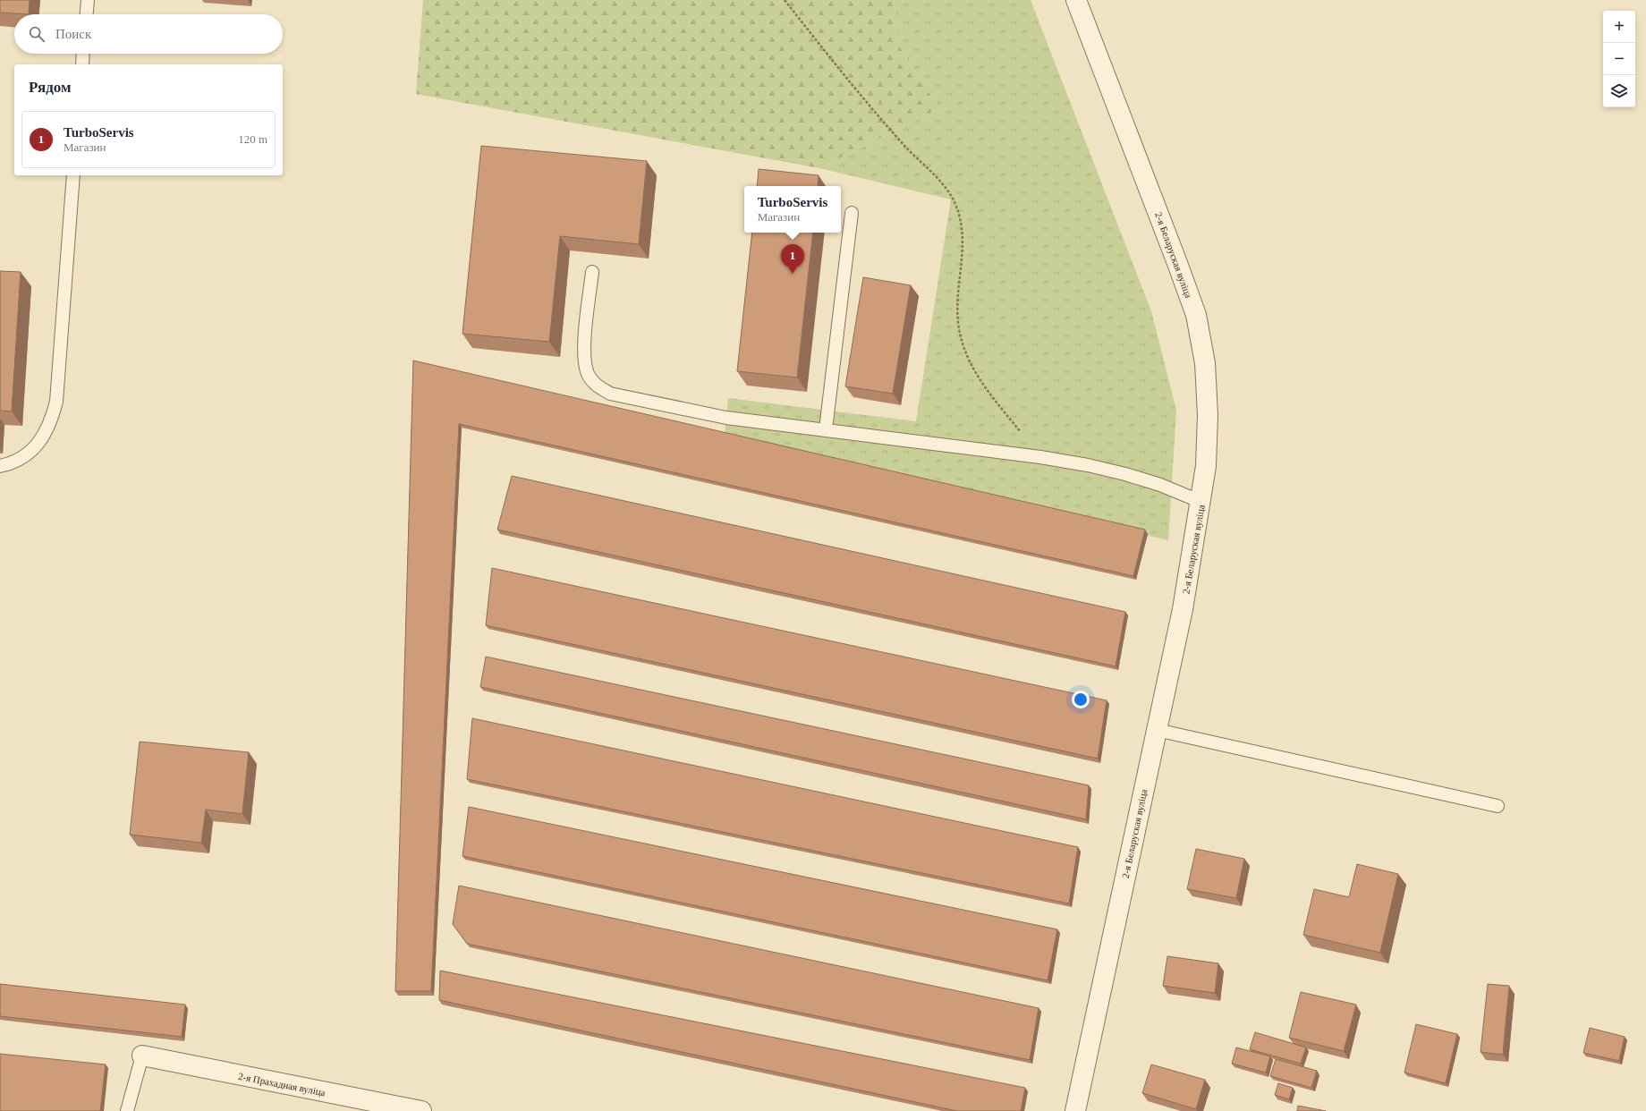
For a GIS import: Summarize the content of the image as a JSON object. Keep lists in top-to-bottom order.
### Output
{
  "streets": {
    "street": ["2-я Беларуская вуліца", "2-я Прахадная вуліца"]
  },
  "page": {
    "map_buttons": ["+", "−"],
    "search": "Поиск",
    "heading": "Рядом",
    "list": [
      {
        "mark": "1",
        "name": "TurboServis",
        "note": "Магазин",
        "value": "120 m"
      }
    ],
    "popup": ["TurboServis", "Магазин"],
    "pins": "1"
  }
}
